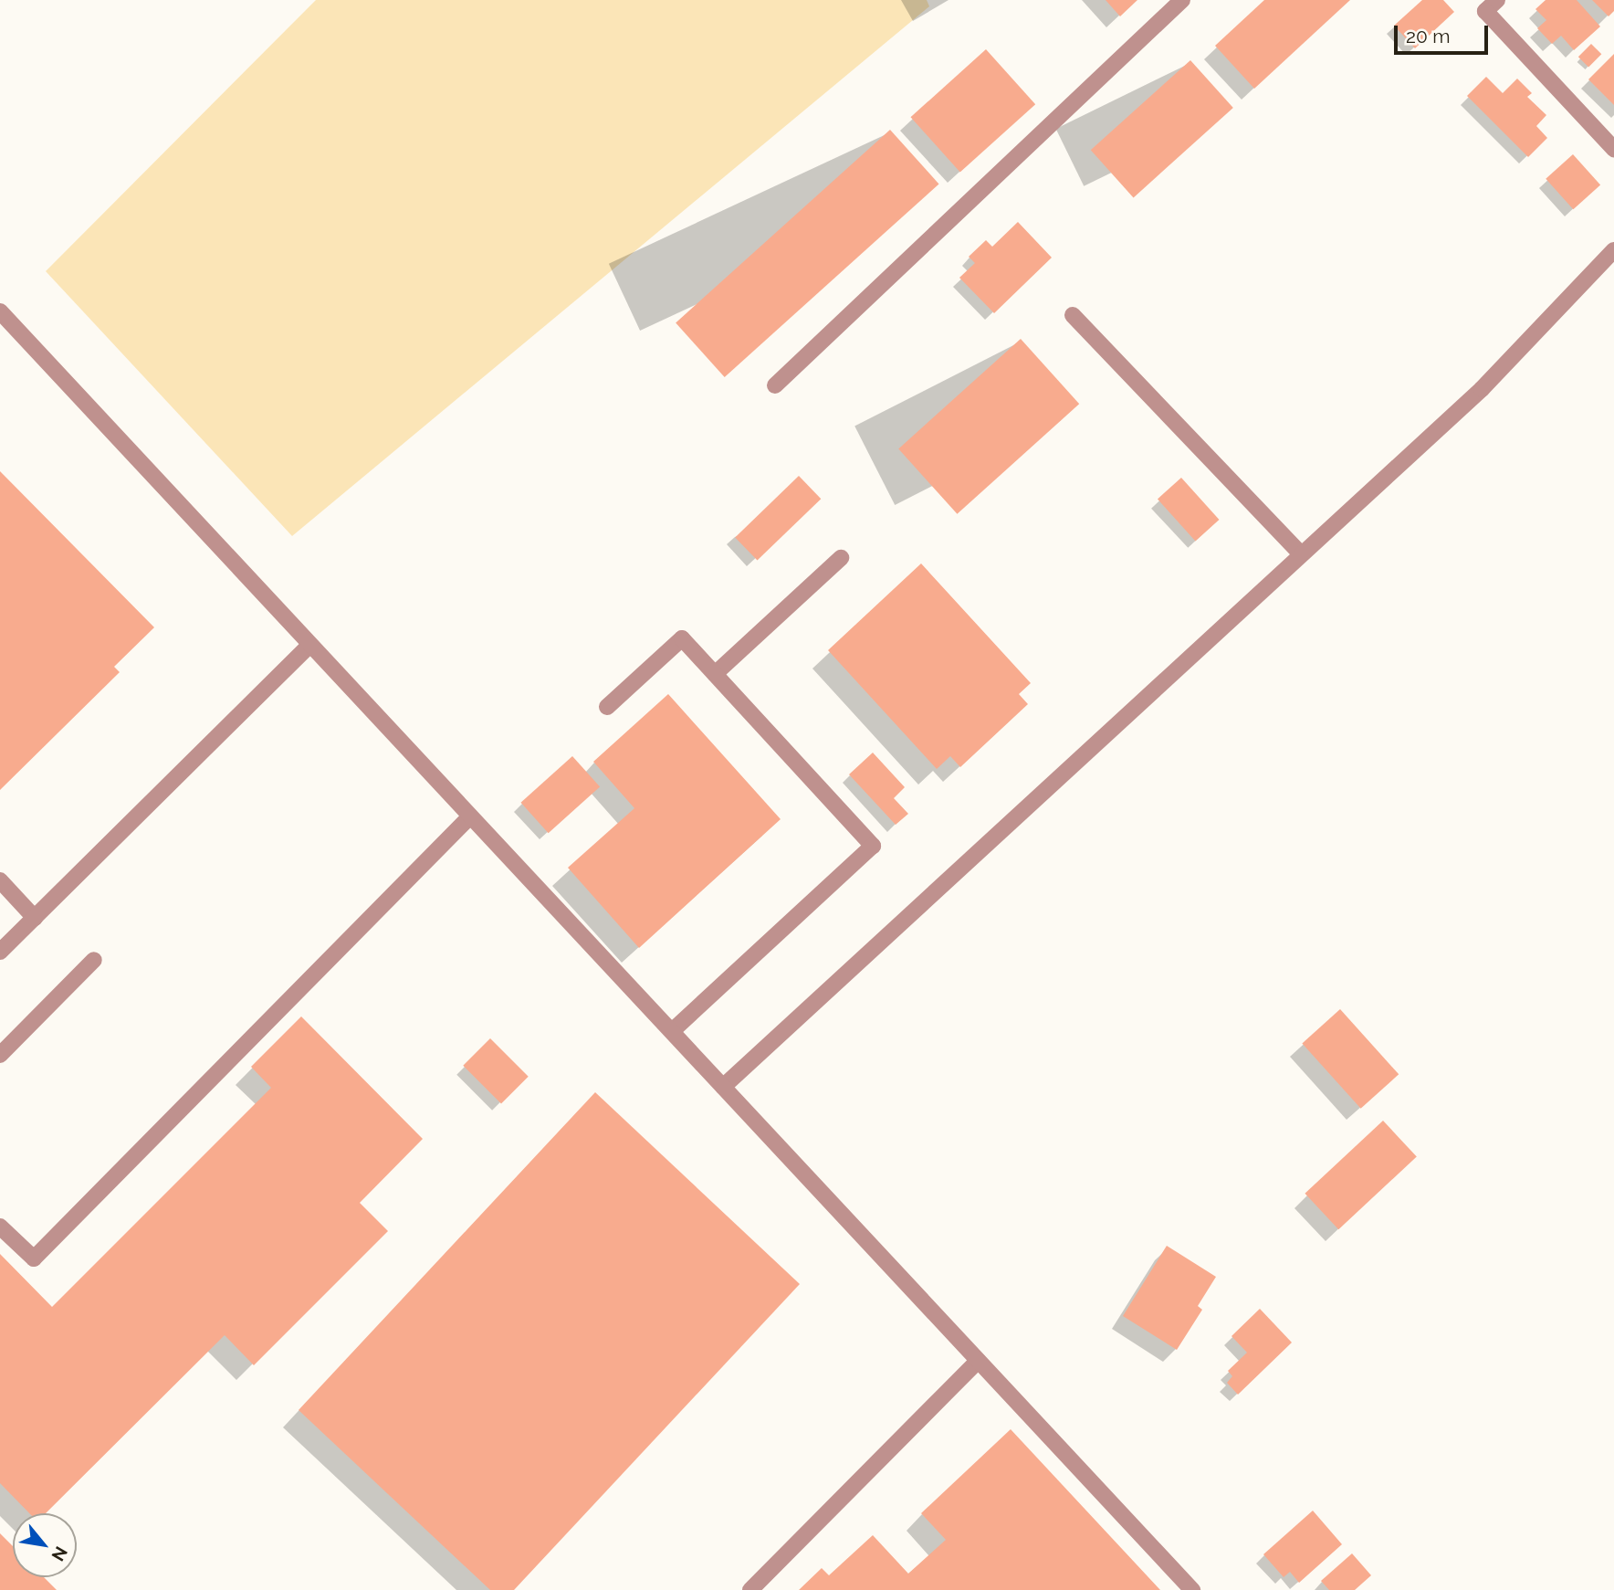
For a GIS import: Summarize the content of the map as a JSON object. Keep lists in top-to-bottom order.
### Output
{
  "scale_bar": "20 m",
  "north": "bottom right"
}
